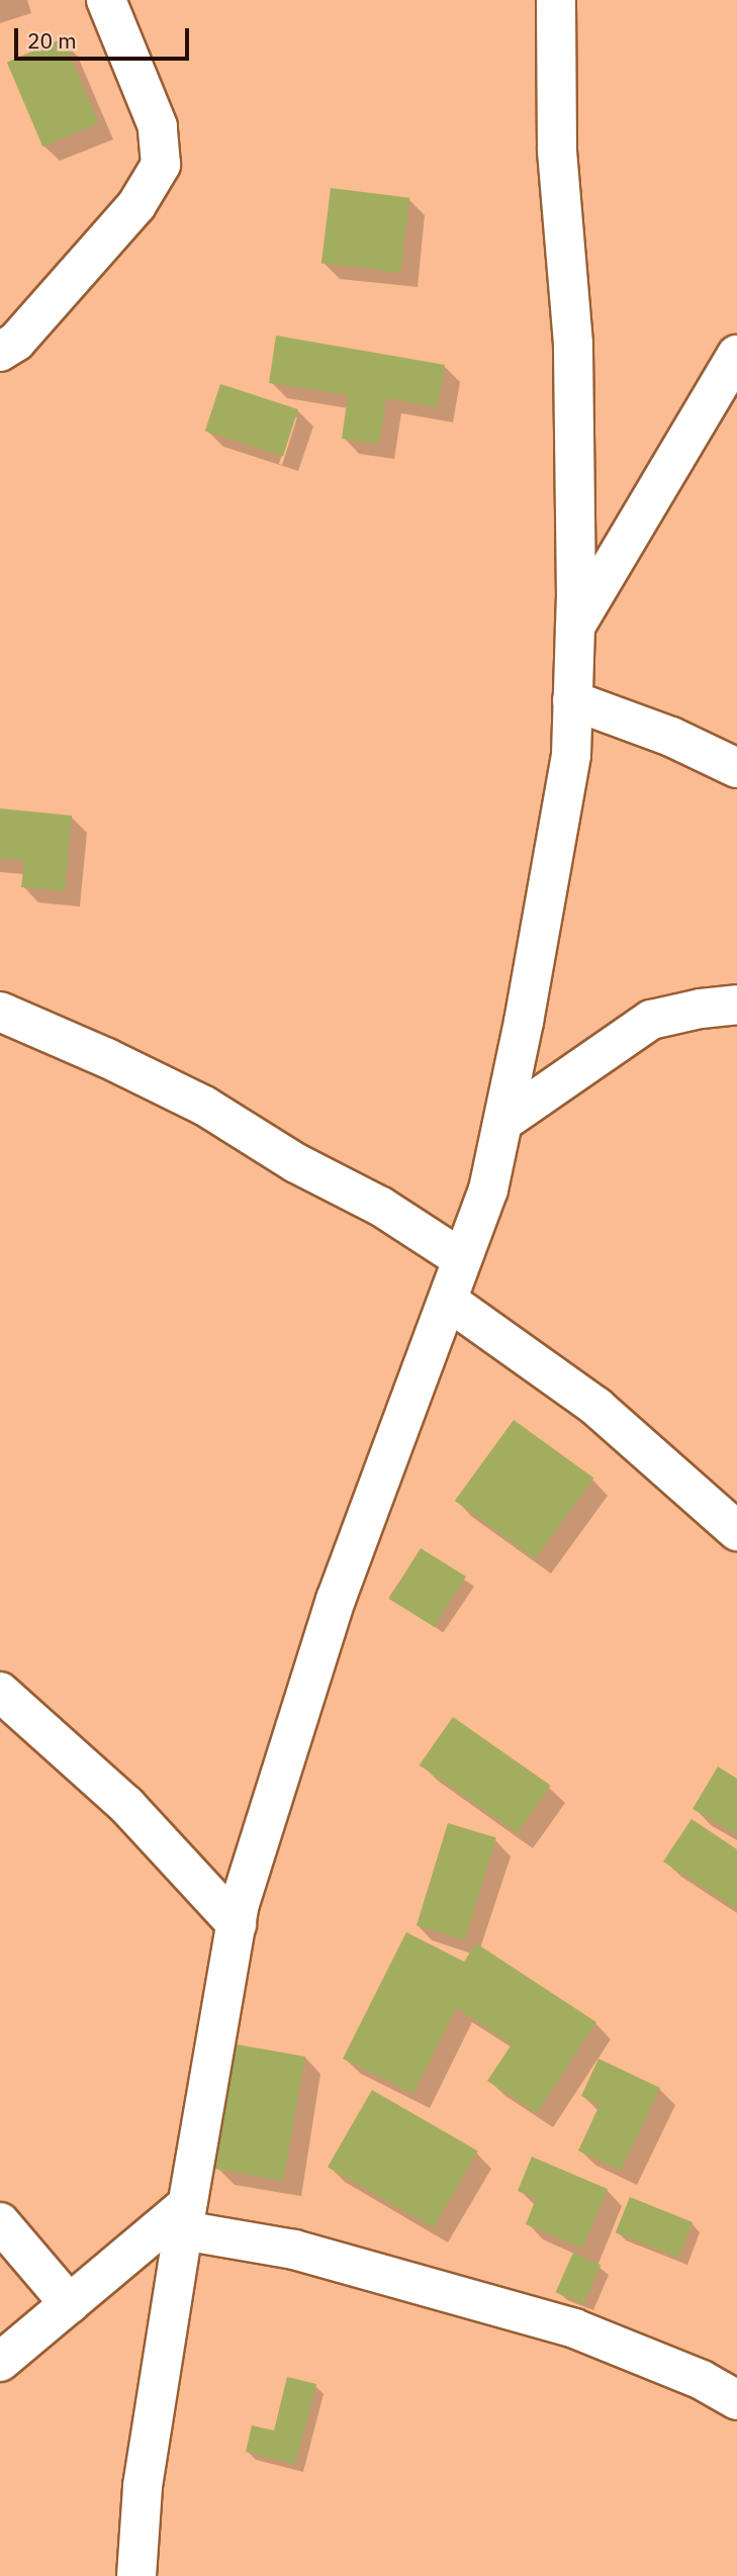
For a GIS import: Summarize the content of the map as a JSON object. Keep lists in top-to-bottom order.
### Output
{
  "scale_bar": "20 m"
}
